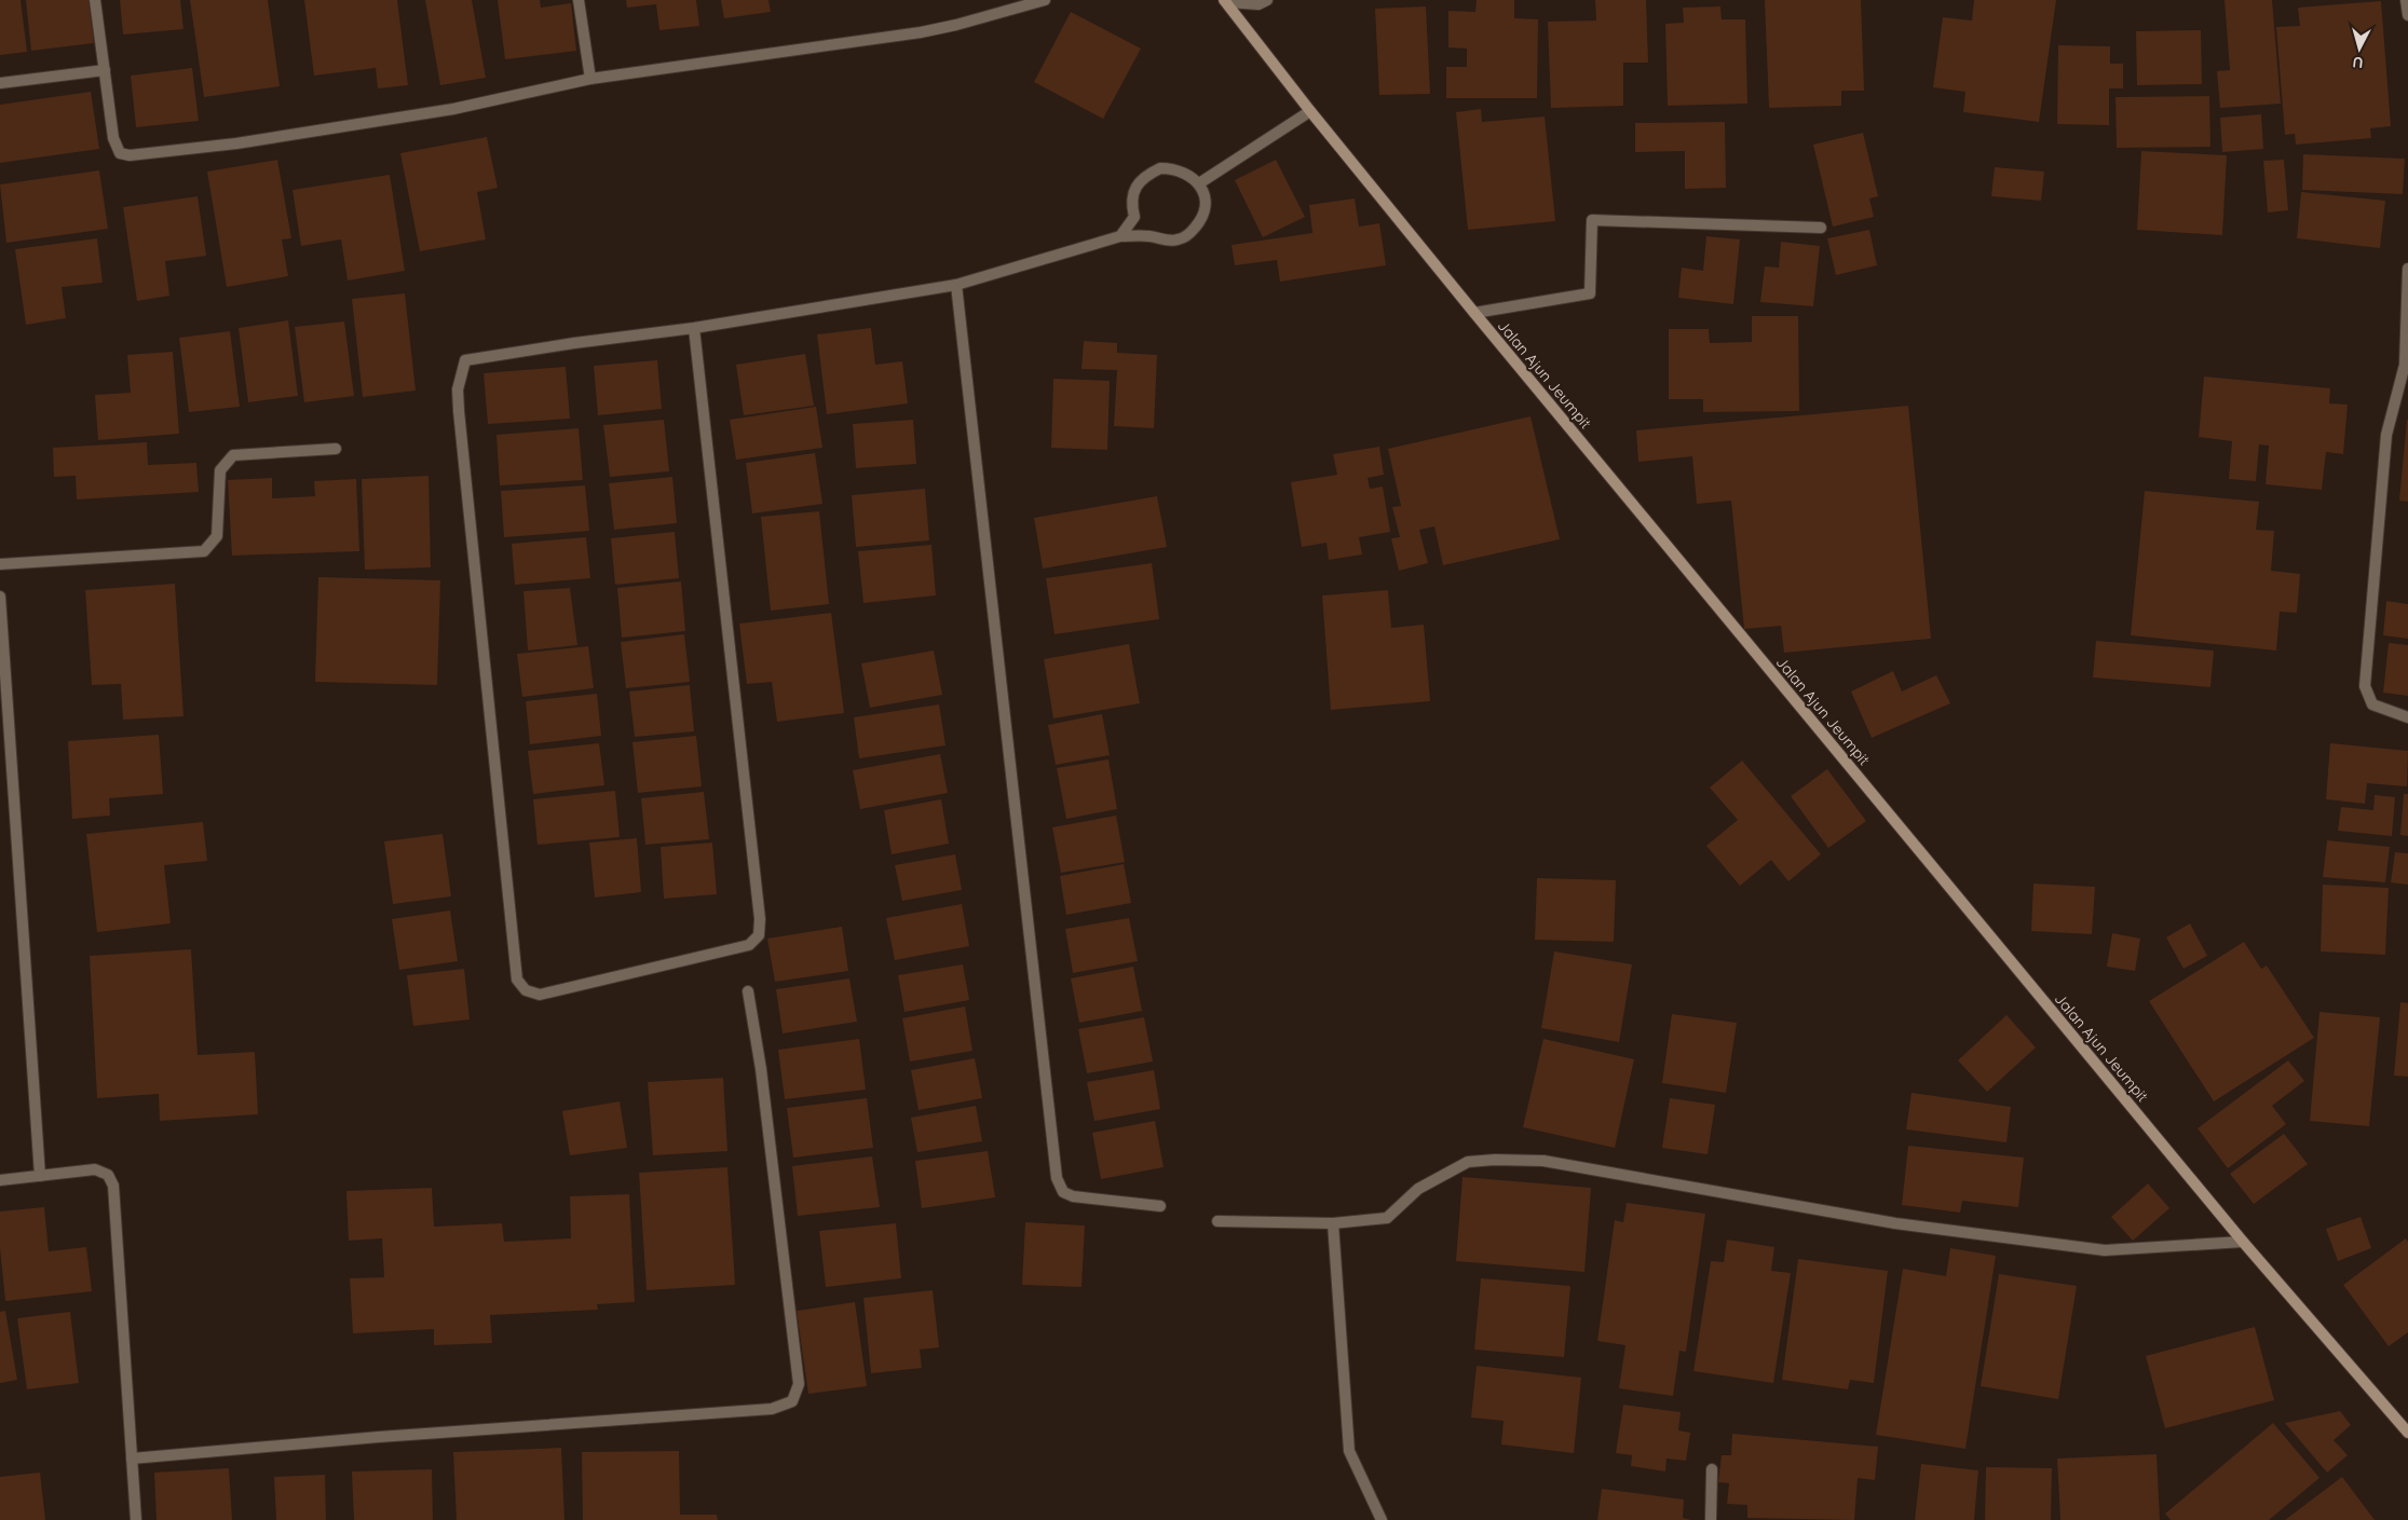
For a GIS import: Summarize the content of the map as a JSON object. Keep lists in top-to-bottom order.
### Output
{
  "streets": {
    "street": ["Jalan Ajun Jeumpit"]
  },
  "north": "bottom"
}
